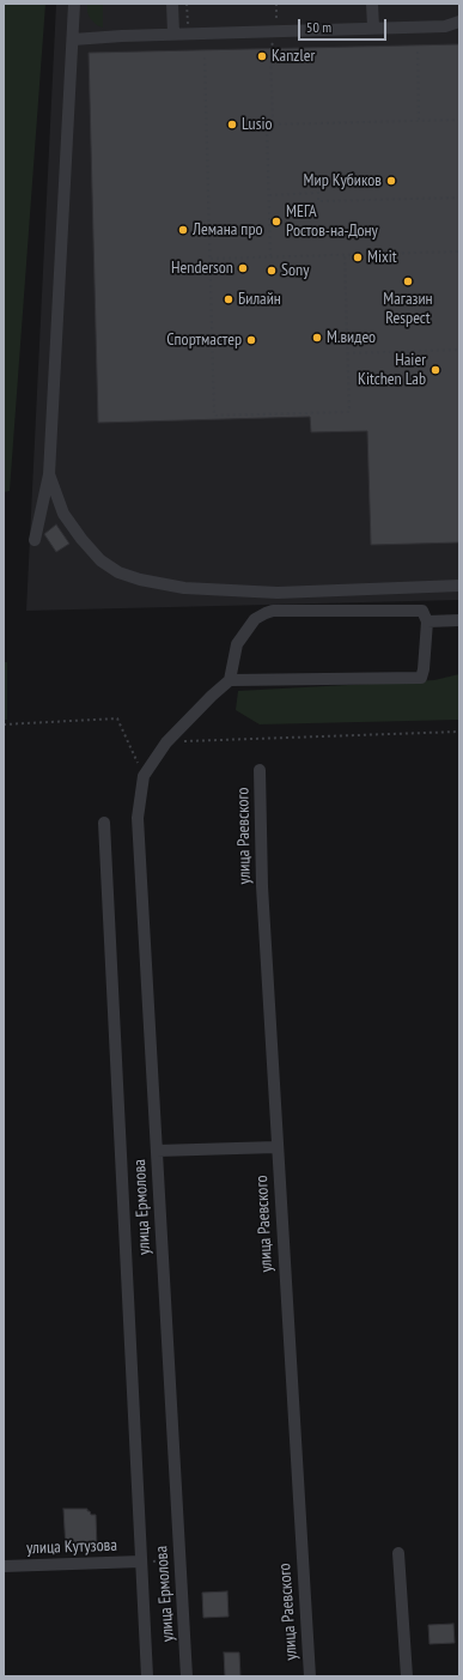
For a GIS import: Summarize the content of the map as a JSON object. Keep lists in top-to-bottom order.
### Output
{
  "streets": {
    "street": ["улица Раевского", "улица Ермолова", "улица Кутузова"]
  },
  "crossings": [
    ["улица Ермолова", "улица Кутузова"]
  ],
  "places": [
    "Kanzler",
    "Lusio",
    "Мир Кубиков",
    "МЕГА Ростов-на-Дону",
    "Лемана про",
    "Mixit",
    "Henderson",
    "Sony",
    "Магазин Respect",
    "Билайн",
    "М.видео",
    "Спортмастер",
    "Haier Kitchen Lab"
  ],
  "scale_bar": "50 m"
}
